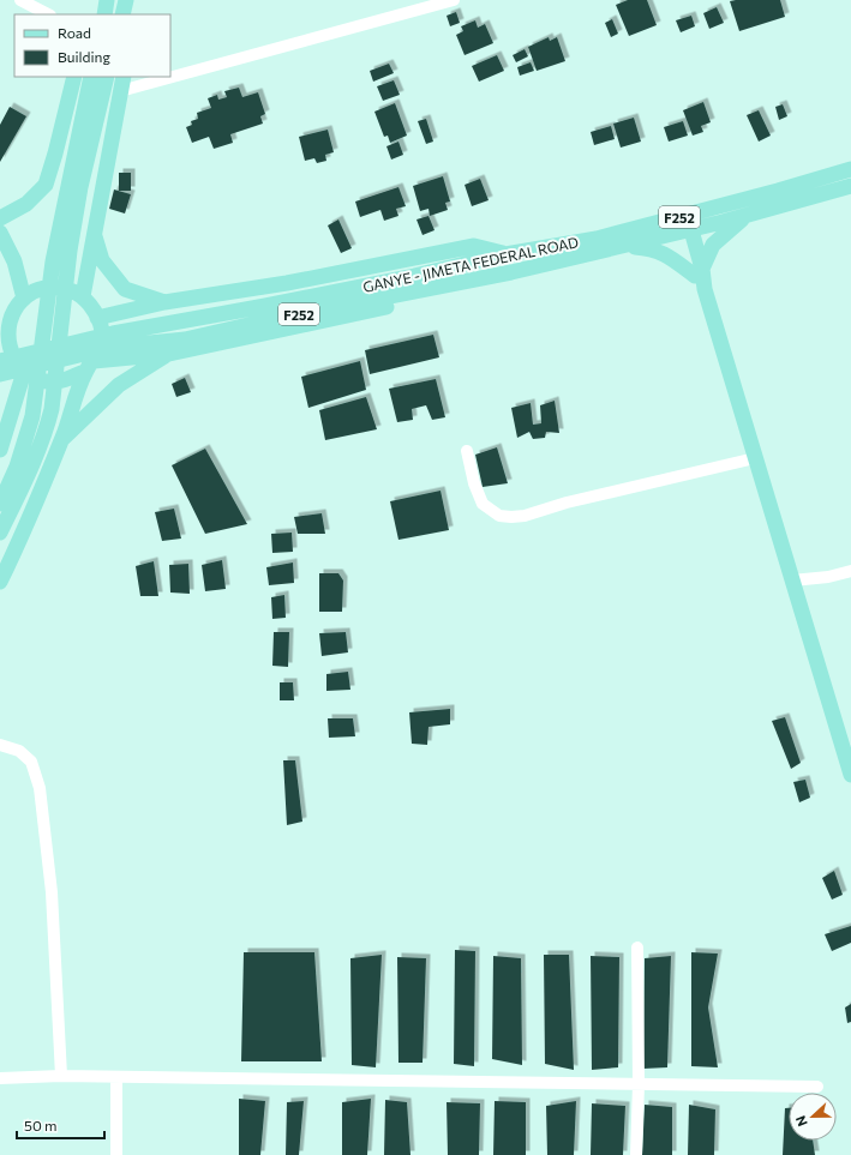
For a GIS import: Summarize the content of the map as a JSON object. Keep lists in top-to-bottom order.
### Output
{
  "streets": {
    "main road": ["F252", "GANYE - JIMETA FEDERAL ROAD"]
  },
  "legend": ["Road", "Building"],
  "scale_bar": "50 m",
  "north": "left"
}
